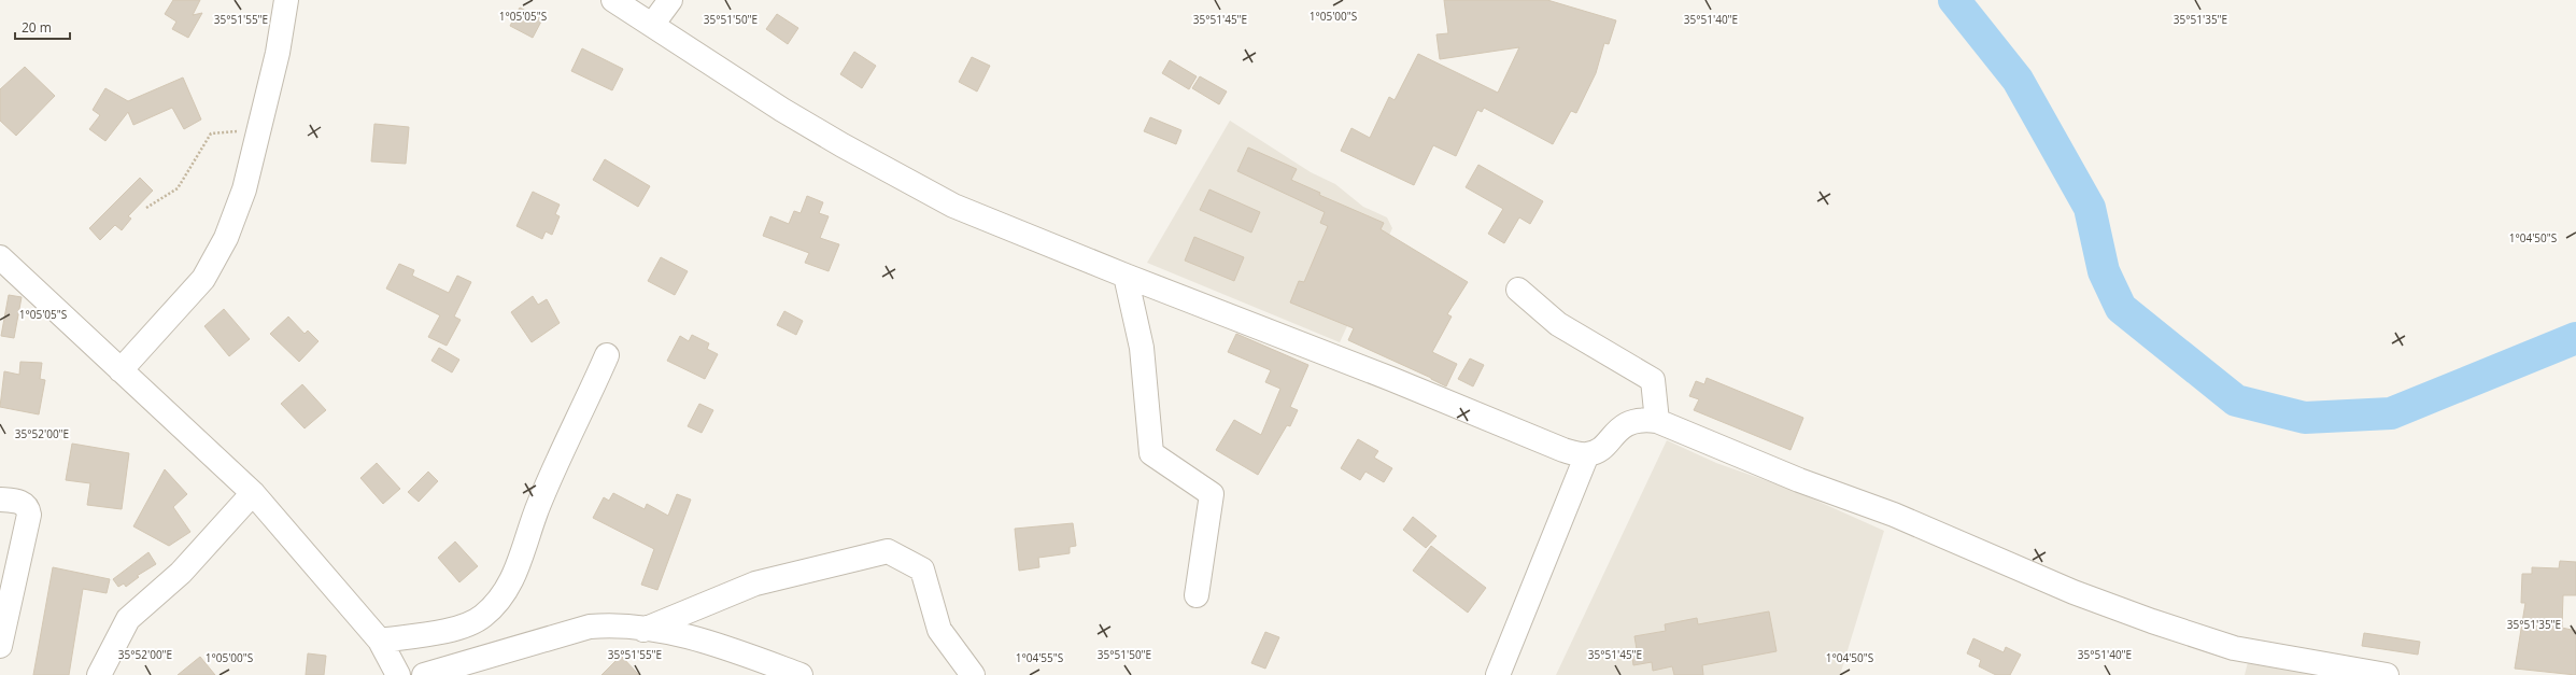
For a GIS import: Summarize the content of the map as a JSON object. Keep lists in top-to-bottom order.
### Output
{
  "scale_bar": "20 m",
  "coordinates": [
    "1°05'05\"S",
    "1°05'00\"S",
    "35°51'45\"E",
    "35°51'40\"E",
    "35°51'55\"E",
    "35°51'35\"E",
    "35°51'50\"E",
    "1°04'50\"S",
    "35°52'00\"E",
    "1°04'55\"S"
  ]
}
